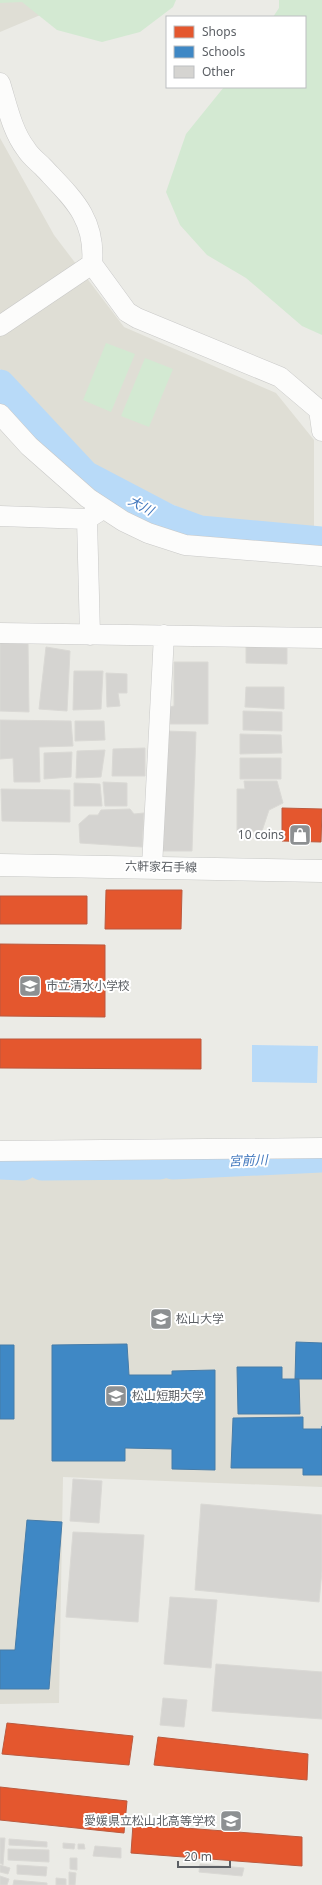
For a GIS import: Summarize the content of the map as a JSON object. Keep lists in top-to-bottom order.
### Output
{
  "streets": {
    "main road": ["六軒家石手線"]
  },
  "water": ["大川", "宮前川"],
  "places": {
    "shop": ["10 coins"],
    "school or university": [
      "市立清水小学校",
      "松山大学",
      "松山短期大学",
      "愛媛県立松山北高等学校"
    ]
  },
  "legend": ["Shops", "Schools", "Other"],
  "scale_bar": "20 m"
}
